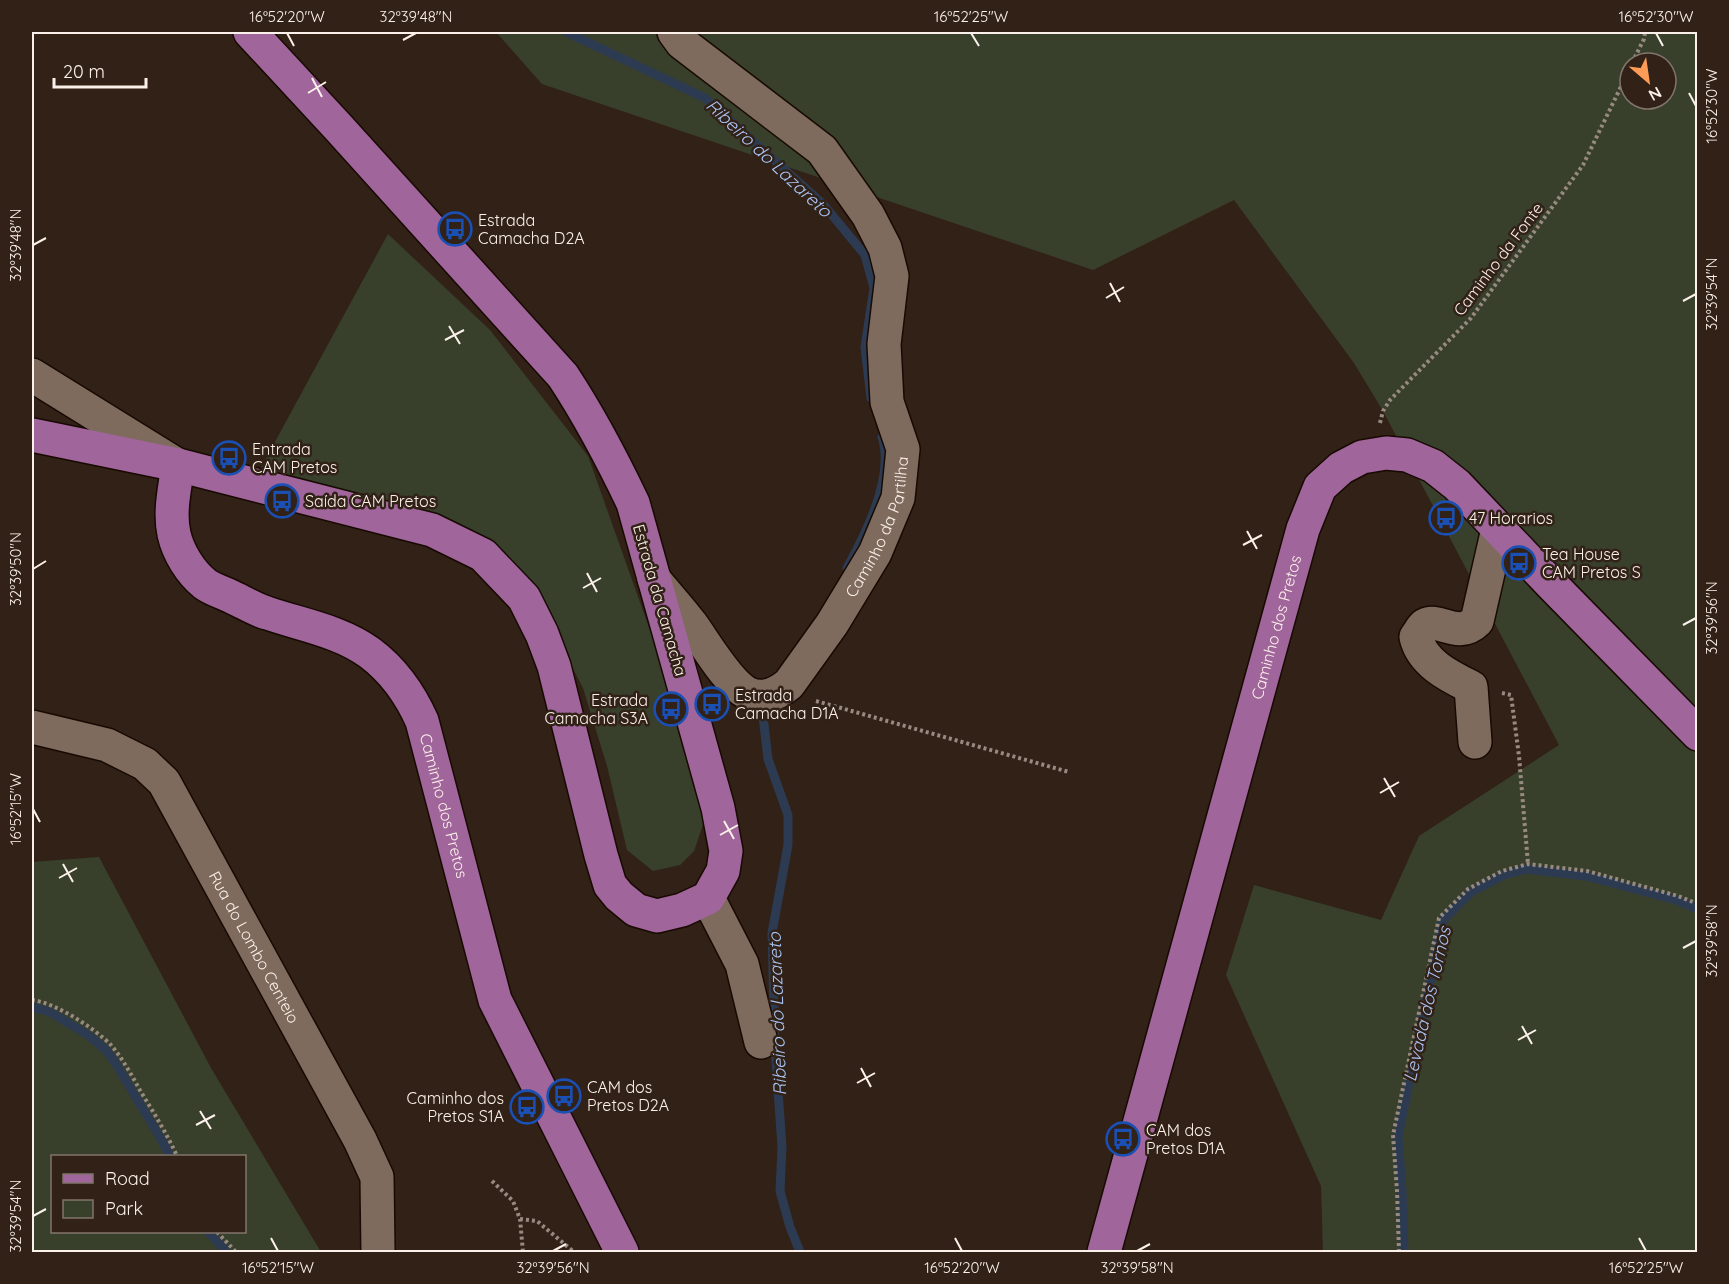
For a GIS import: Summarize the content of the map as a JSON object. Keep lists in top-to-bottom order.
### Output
{
  "streets": {
    "main road": ["Estrada da Camacha", "Caminho dos Pretos"],
    "street": ["Caminho da Partilha", "Rua do Lombo Centeio"],
    "path": ["Caminho da Fonte"]
  },
  "crossings": [
    ["Caminho da Fonte", "Caminho dos Pretos"]
  ],
  "water": ["Ribeiro do Lazareto", "Levada dos Tornos"],
  "places": {
    "bus stop": [
      "Estrada Camacha D2A",
      "Entrada CAM Pretos",
      "Saída CAM Pretos",
      "47 Horarios",
      "Tea House CAM Pretos S",
      "Estrada Camacha D1A",
      "Estrada Camacha S3A",
      "CAM dos Pretos D2A",
      "Caminho dos Pretos S1A",
      "CAM dos Pretos D1A"
    ]
  },
  "legend": ["Road", "Park"],
  "scale_bar": "20 m",
  "north": "bottom right",
  "coordinates": [
    "16°52'20\"W",
    "32°39'48\"N",
    "16°52'25\"W",
    "16°52'30\"W",
    "32°39'54\"N",
    "32°39'50\"N",
    "32°39'56\"N",
    "16°52'15\"W",
    "32°39'58\"N"
  ]
}
